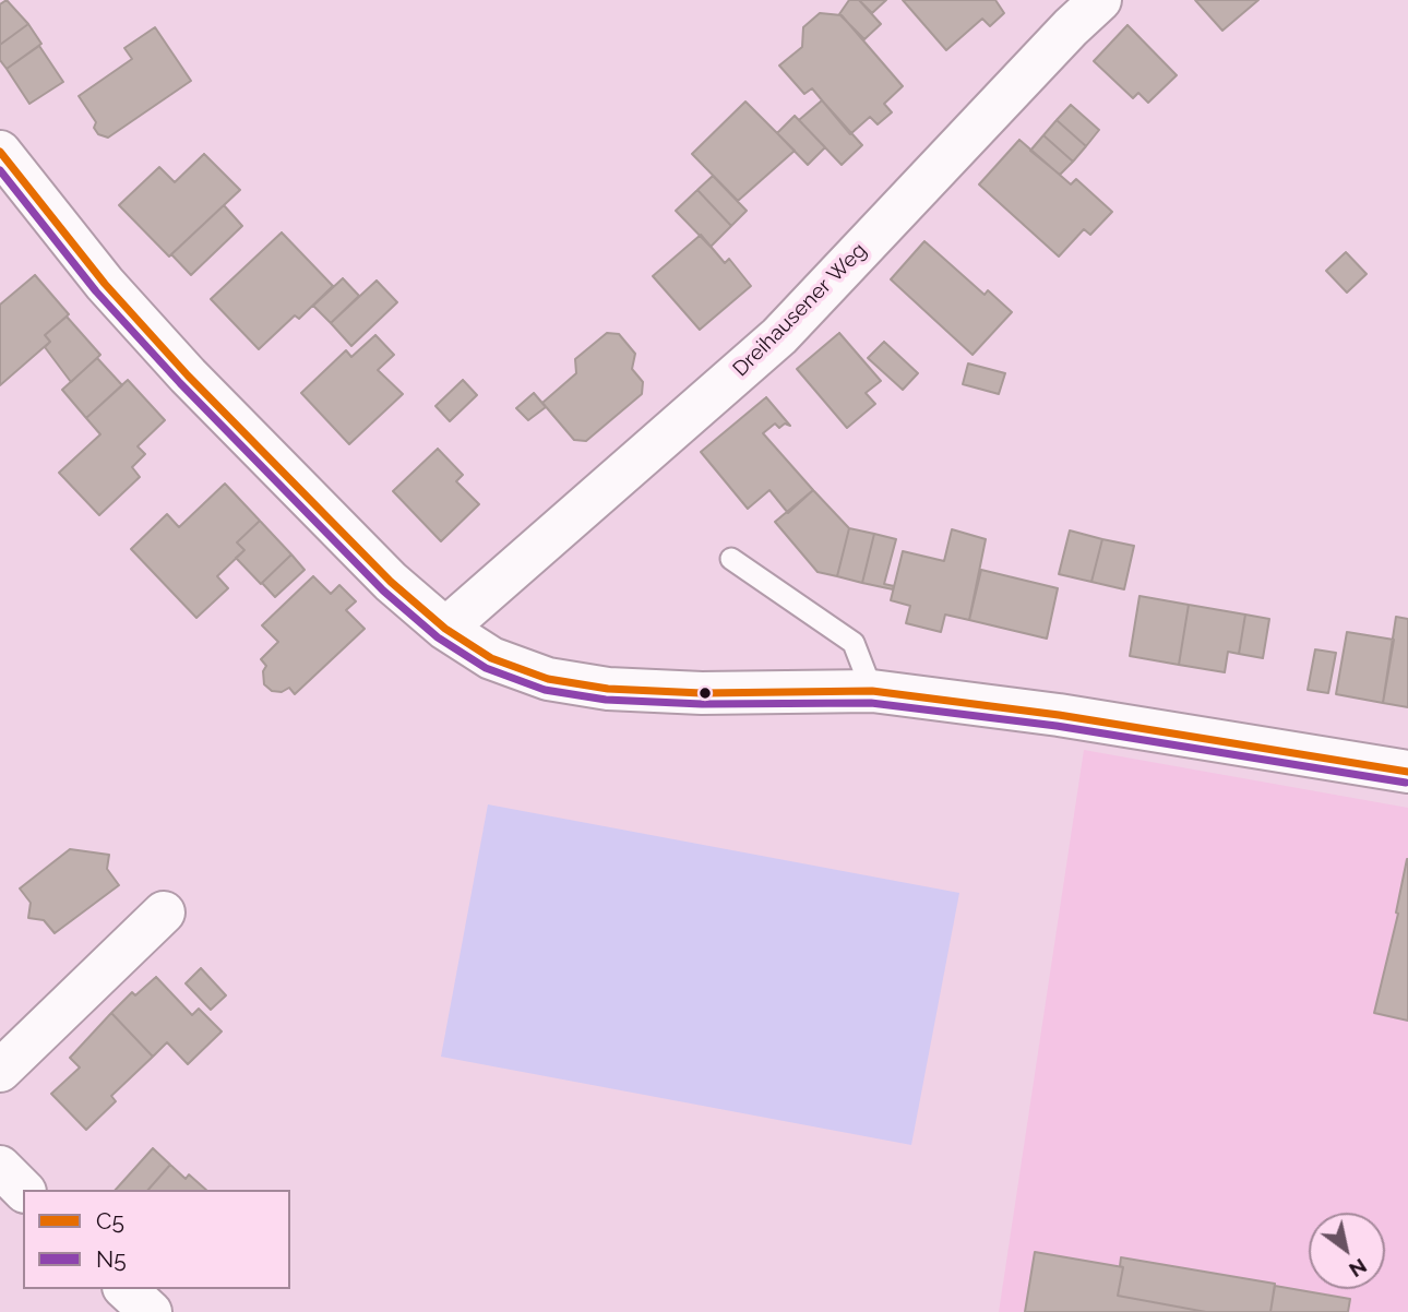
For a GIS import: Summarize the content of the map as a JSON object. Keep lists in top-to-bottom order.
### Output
{
  "streets": {
    "street": ["Dreihausener Weg"]
  },
  "lines": ["transit line C5", "transit line N5"],
  "legend": ["C5", "N5"],
  "north": "bottom right"
}
